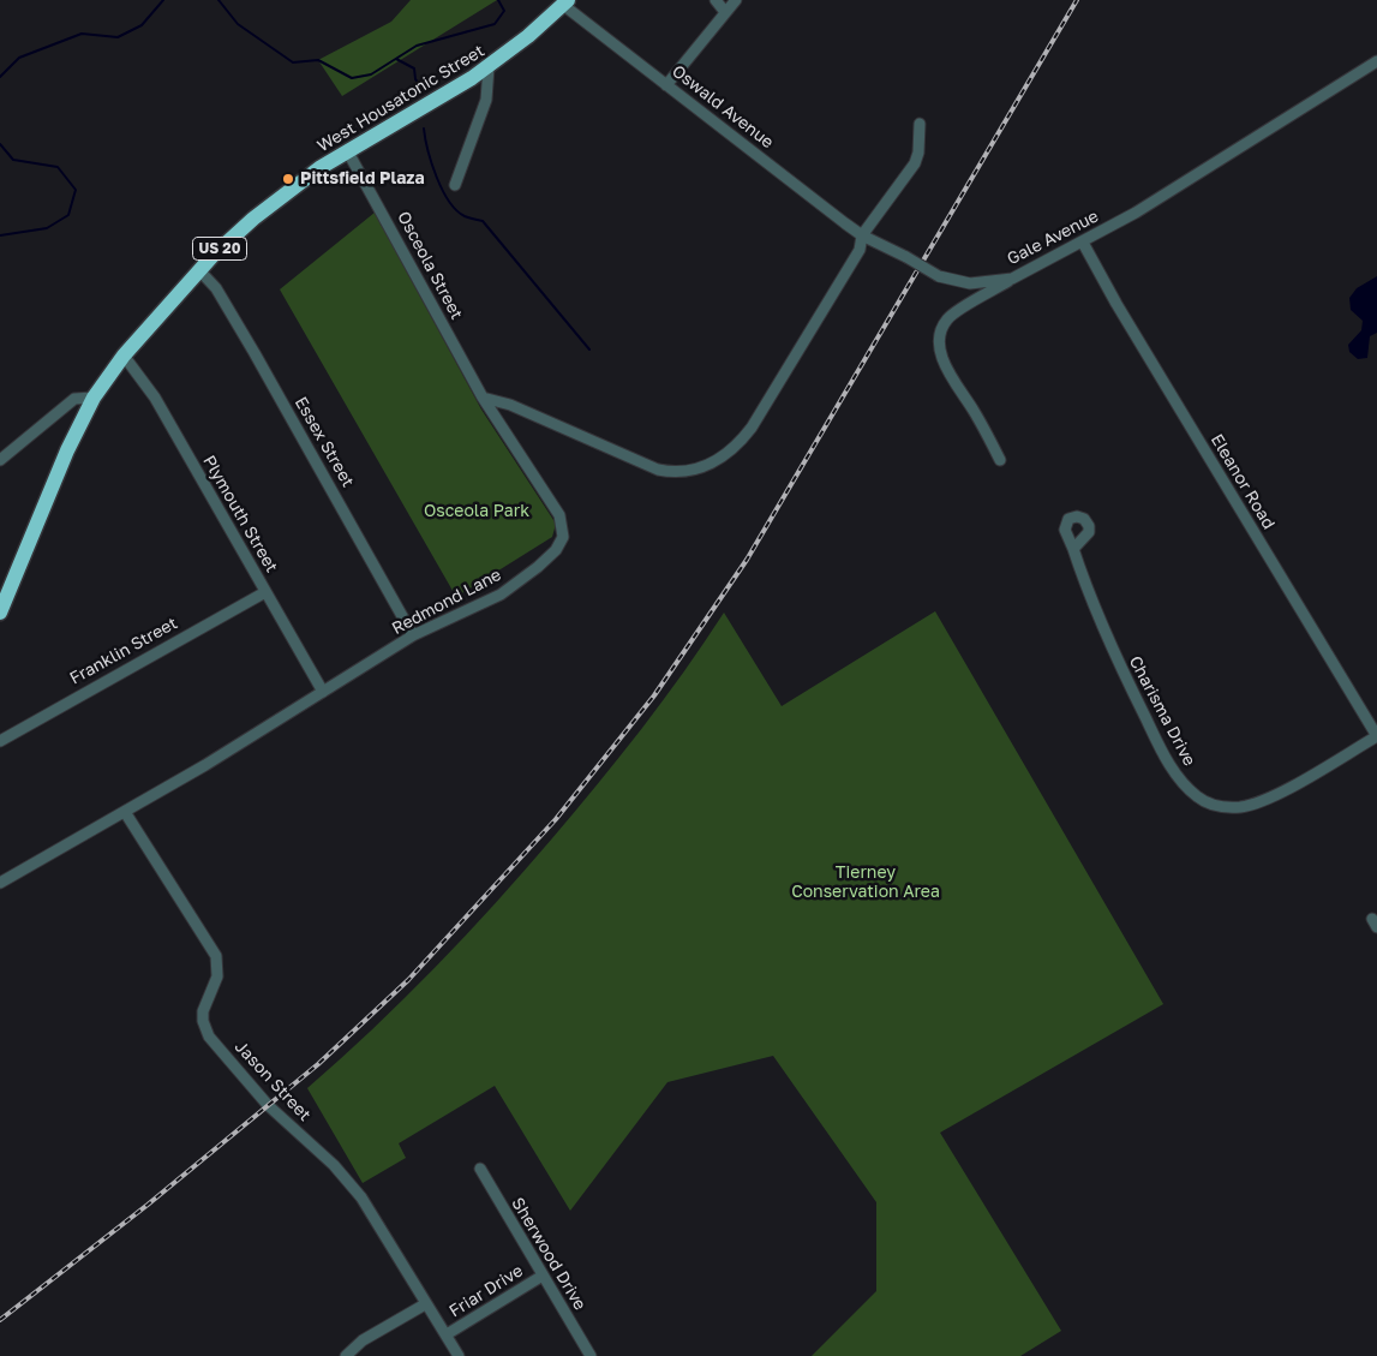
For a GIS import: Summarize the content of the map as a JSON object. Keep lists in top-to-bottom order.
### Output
{
  "streets": {
    "highway": ["West Housatonic Street", "US 20"],
    "street": [
      "Oswald Avenue",
      "Gale Avenue",
      "Osceola Street",
      "Essex Street",
      "Eleanor Road",
      "Plymouth Street",
      "Redmond Lane",
      "Franklin Street",
      "Charisma Drive",
      "Jason Street",
      "Sherwood Drive",
      "Friar Drive"
    ]
  },
  "crossings": [
    ["West Housatonic Street", "Oswald Avenue"],
    ["West Housatonic Street", "Osceola Street"],
    ["West Housatonic Street", "Essex Street"],
    ["West Housatonic Street", "Plymouth Street"],
    ["Oswald Avenue", "Gale Avenue"],
    ["Gale Avenue", "Eleanor Road"],
    ["Osceola Street", "Redmond Lane"],
    ["Essex Street", "Redmond Lane"],
    ["Eleanor Road", "Charisma Drive"],
    ["Plymouth Street", "Redmond Lane"],
    ["Plymouth Street", "Franklin Street"],
    ["Redmond Lane", "Jason Street"],
    ["Jason Street", "Friar Drive"],
    ["Sherwood Drive", "Friar Drive"]
  ],
  "parks": ["Osceola Park", "Tierney Conservation Area"],
  "places": ["Pittsfield Plaza"]
}
